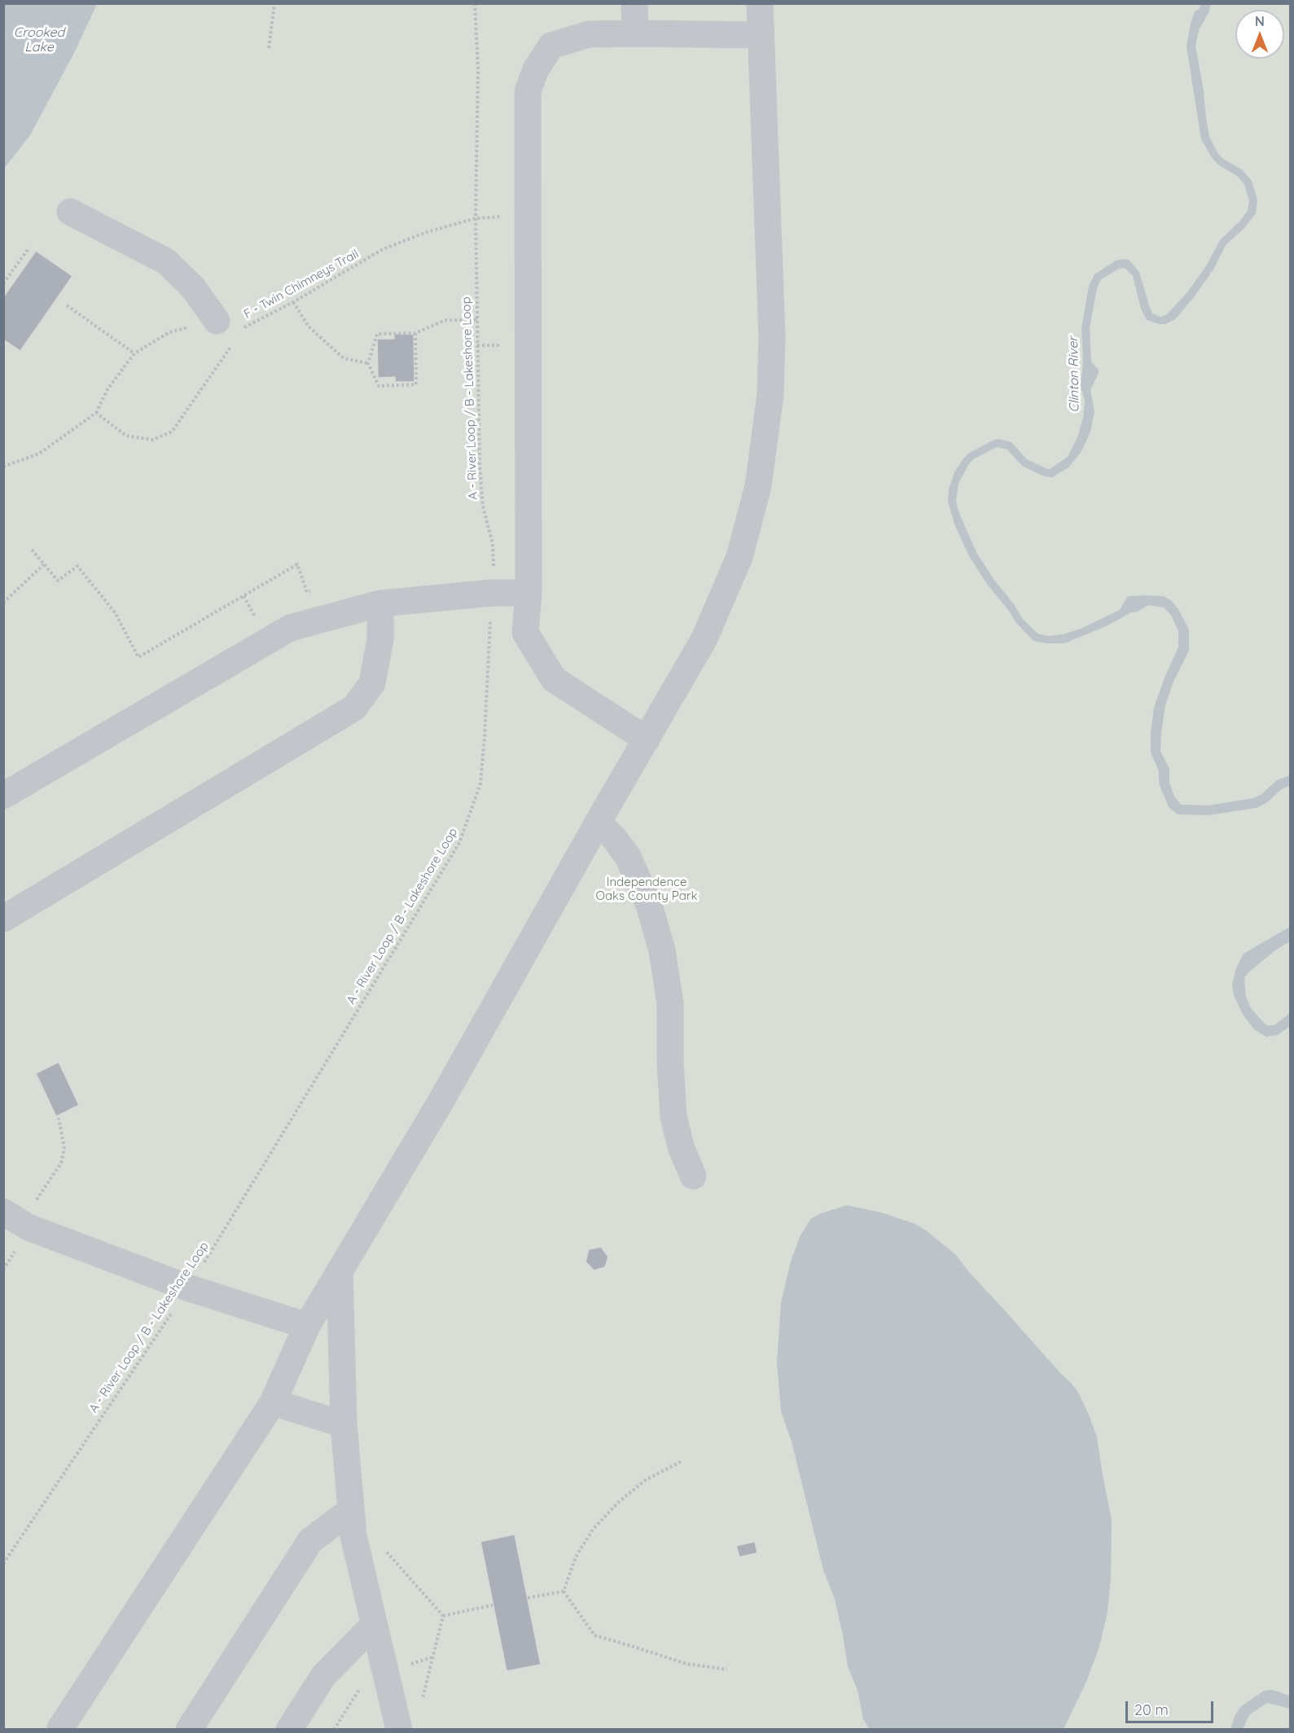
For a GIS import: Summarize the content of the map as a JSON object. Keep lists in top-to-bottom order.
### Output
{
  "streets": {
    "path": ["F - Twin Chimneys Trail", "A - River Loop / B - Lakeshore Loop"]
  },
  "crossings": [
    ["F - Twin Chimneys Trail", "A - River Loop / B - Lakeshore Loop"]
  ],
  "water": ["Crooked Lake", "Clinton River"],
  "parks": ["Independence Oaks County Park"],
  "scale_bar": "20 m",
  "north": "top"
}
